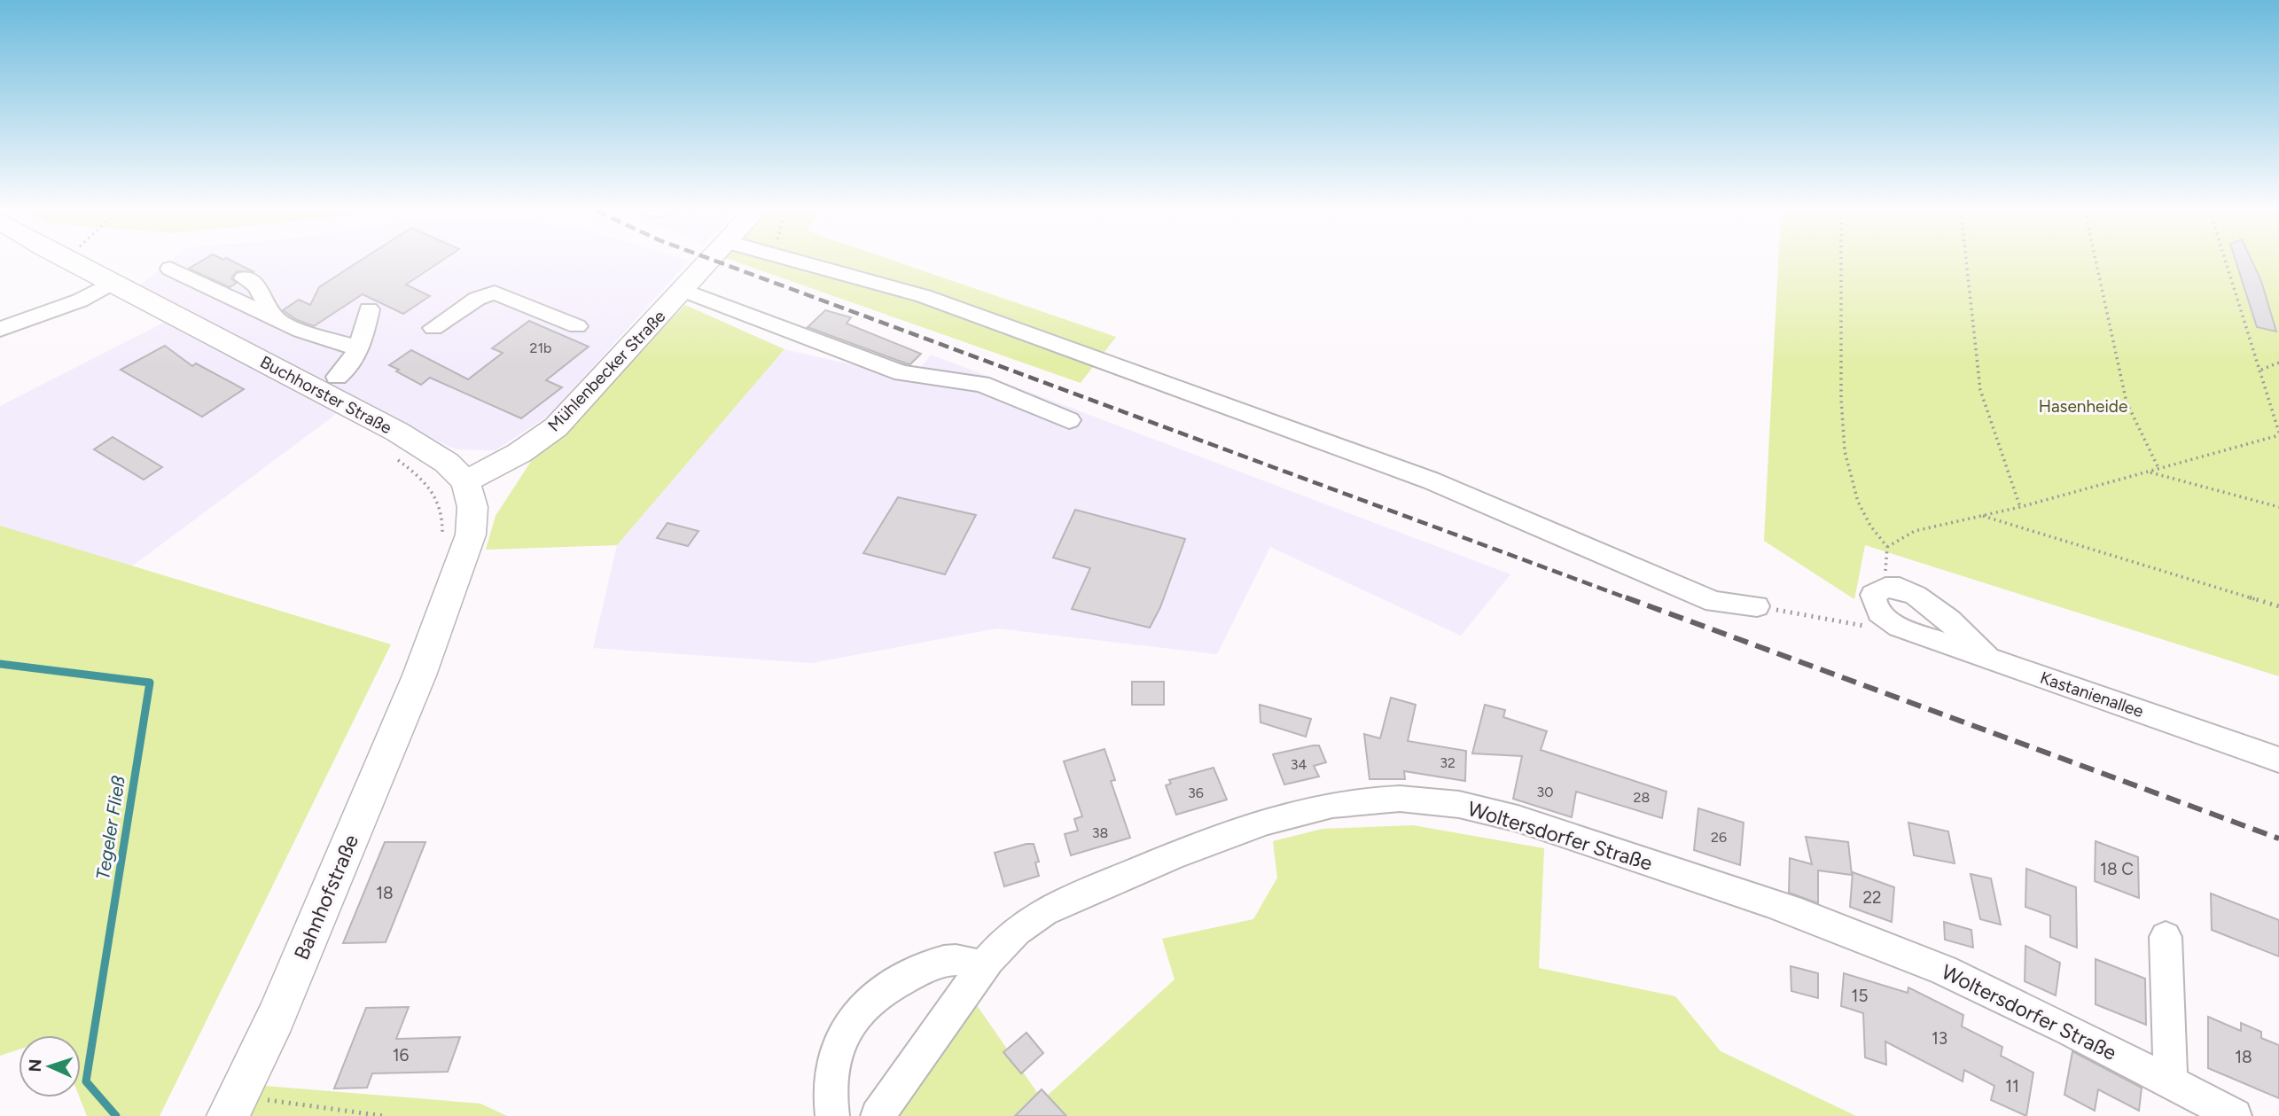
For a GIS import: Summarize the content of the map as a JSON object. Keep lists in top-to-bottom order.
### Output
{
  "streets": {
    "main road": ["Mühlenbecker Straße", "Buchhorster Straße", "Bahnhofstraße"],
    "street": ["Kastanienallee", "Woltersdorfer Straße"]
  },
  "crossings": [
    ["Mühlenbecker Straße", "Buchhorster Straße"],
    ["Mühlenbecker Straße", "Bahnhofstraße"],
    ["Buchhorster Straße", "Bahnhofstraße"]
  ],
  "water": ["Tegeler Fließ"],
  "parks": ["Hasenheide"],
  "house_numbers": [
    "21b",
    "32",
    "34",
    "30",
    "36",
    "28",
    "38",
    "26",
    "18 C",
    "18",
    "22",
    "15",
    "13",
    "16",
    "18",
    "11"
  ],
  "north": "left"
}
